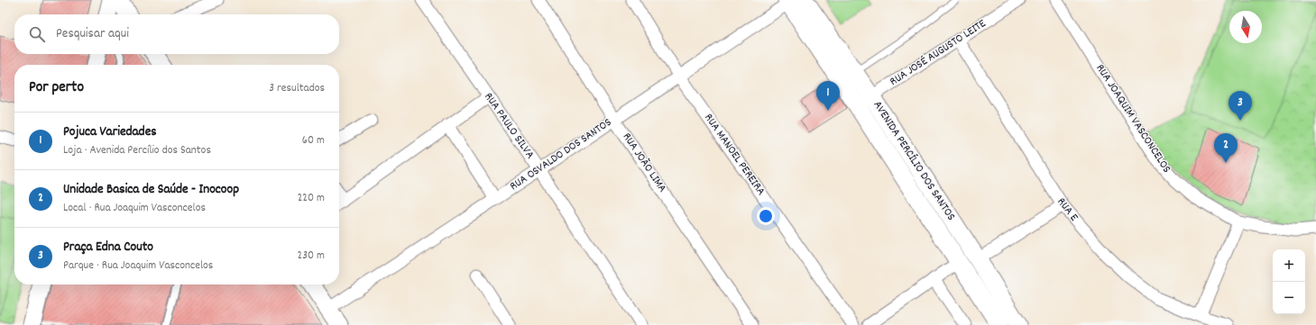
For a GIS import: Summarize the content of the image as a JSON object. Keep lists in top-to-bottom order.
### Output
{
  "streets": {
    "street": [
      "RUA JOSÉ AUGUSTO LEITE",
      "RUA JOAQUIM VASCONCELOS",
      "RUA PAULO SILVA",
      "RUA OSVALDO DOS SANTOS",
      "RUA MANOEL PEREIRA",
      "AVENIDA PERCÍLIO DOS SANTOS",
      "RUA JOÃO LIMA",
      "RUA E"
    ]
  },
  "crossings": [
    ["RUA JOSÉ AUGUSTO LEITE", "AVENIDA PERCÍLIO DOS SANTOS"],
    ["RUA JOSÉ AUGUSTO LEITE", "RUA E"],
    ["RUA PAULO SILVA", "RUA OSVALDO DOS SANTOS"],
    ["RUA OSVALDO DOS SANTOS", "RUA MANOEL PEREIRA"],
    ["RUA OSVALDO DOS SANTOS", "AVENIDA PERCÍLIO DOS SANTOS"],
    ["RUA OSVALDO DOS SANTOS", "RUA JOÃO LIMA"]
  ],
  "north": "bottom",
  "page": {
    "search": "Pesquisar aqui",
    "heading": ["Por perto", "3 resultados"],
    "pins": ["1", "3", "2"],
    "list": [
      {
        "mark": "1",
        "name": "Pojuca Variedades",
        "note": "Loja · Avenida Percílio dos Santos",
        "value": "60 m"
      },
      {
        "mark": "2",
        "name": "Unidade Basica de Saúde - Inocoop",
        "note": "Local · Rua Joaquim Vasconcelos",
        "value": "220 m"
      },
      {
        "mark": "3",
        "name": "Praça Edna Couto",
        "note": "Parque · Rua Joaquim Vasconcelos",
        "value": "230 m"
      }
    ],
    "map_buttons": ["+", "−"]
  }
}
